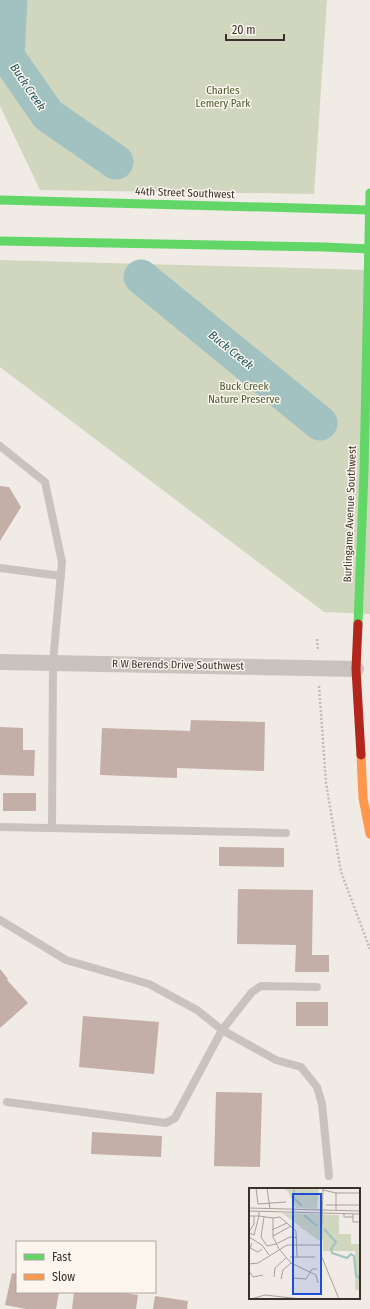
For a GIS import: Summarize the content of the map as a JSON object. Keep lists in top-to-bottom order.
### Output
{
  "streets": {
    "main road": ["44th Street Southwest", "Burlingame Avenue Southwest"],
    "street": ["R W Berends Drive Southwest"]
  },
  "crossings": [
    ["44th Street Southwest", "Burlingame Avenue Southwest"],
    ["Burlingame Avenue Southwest", "R W Berends Drive Southwest"]
  ],
  "water": ["Buck Creek"],
  "parks": ["Charles Lemery Park", "Buck Creek Nature Preserve"],
  "legend": ["Fast", "Slow"],
  "scale_bar": "20 m"
}
